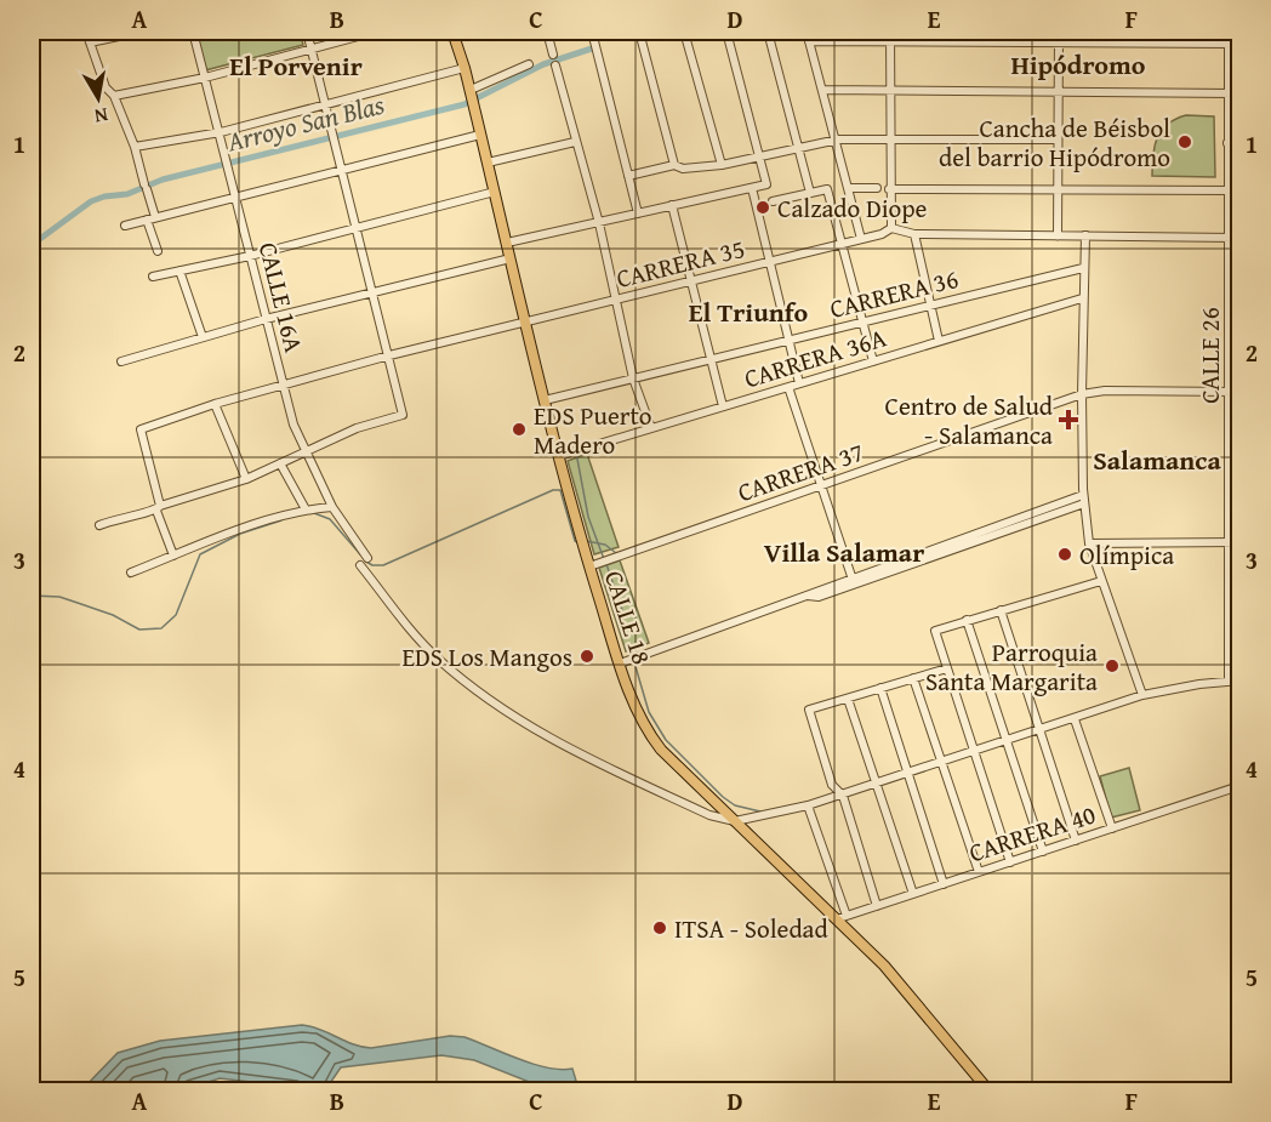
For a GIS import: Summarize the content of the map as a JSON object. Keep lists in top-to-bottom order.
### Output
{
  "streets": {
    "main road": ["CALLE 18"],
    "street": [
      "CARRERA 35",
      "CARRERA 36",
      "CALLE 16A",
      "CALLE 26",
      "CARRERA 36A",
      "CARRERA 37",
      "CARRERA 40"
    ]
  },
  "crossings": [
    ["CARRERA 35", "CALLE 16A"],
    ["CARRERA 35", "CALLE 18"],
    ["CARRERA 36", "CALLE 18"],
    ["CALLE 26", "CARRERA 37"],
    ["CARRERA 36A", "CALLE 18"],
    ["CARRERA 37", "CALLE 18"],
    ["CALLE 18", "CARRERA 40"]
  ],
  "districts": [
    "Hipódromo",
    "El Porvenir",
    "El Triunfo",
    "Salamanca",
    "Villa Salamar"
  ],
  "water": ["Arroyo San Blas"],
  "places": {
    "other": [
      "Cancha de Béisbol del barrio Hipódromo",
      "Calzado Diope",
      "EDS Puerto Madero",
      "Olímpica",
      "EDS Los Mangos",
      "Parroquia Santa Margarita",
      "ITSA - Soledad"
    ],
    "health": ["Centro de Salud - Salamanca"]
  },
  "north": "bottom",
  "grid": {
    "columns": [
      "A",
      "B",
      "C",
      "D",
      "E",
      "F"
    ],
    "rows": [
      "1",
      "2",
      "3",
      "4",
      "5"
    ]
  }
}
